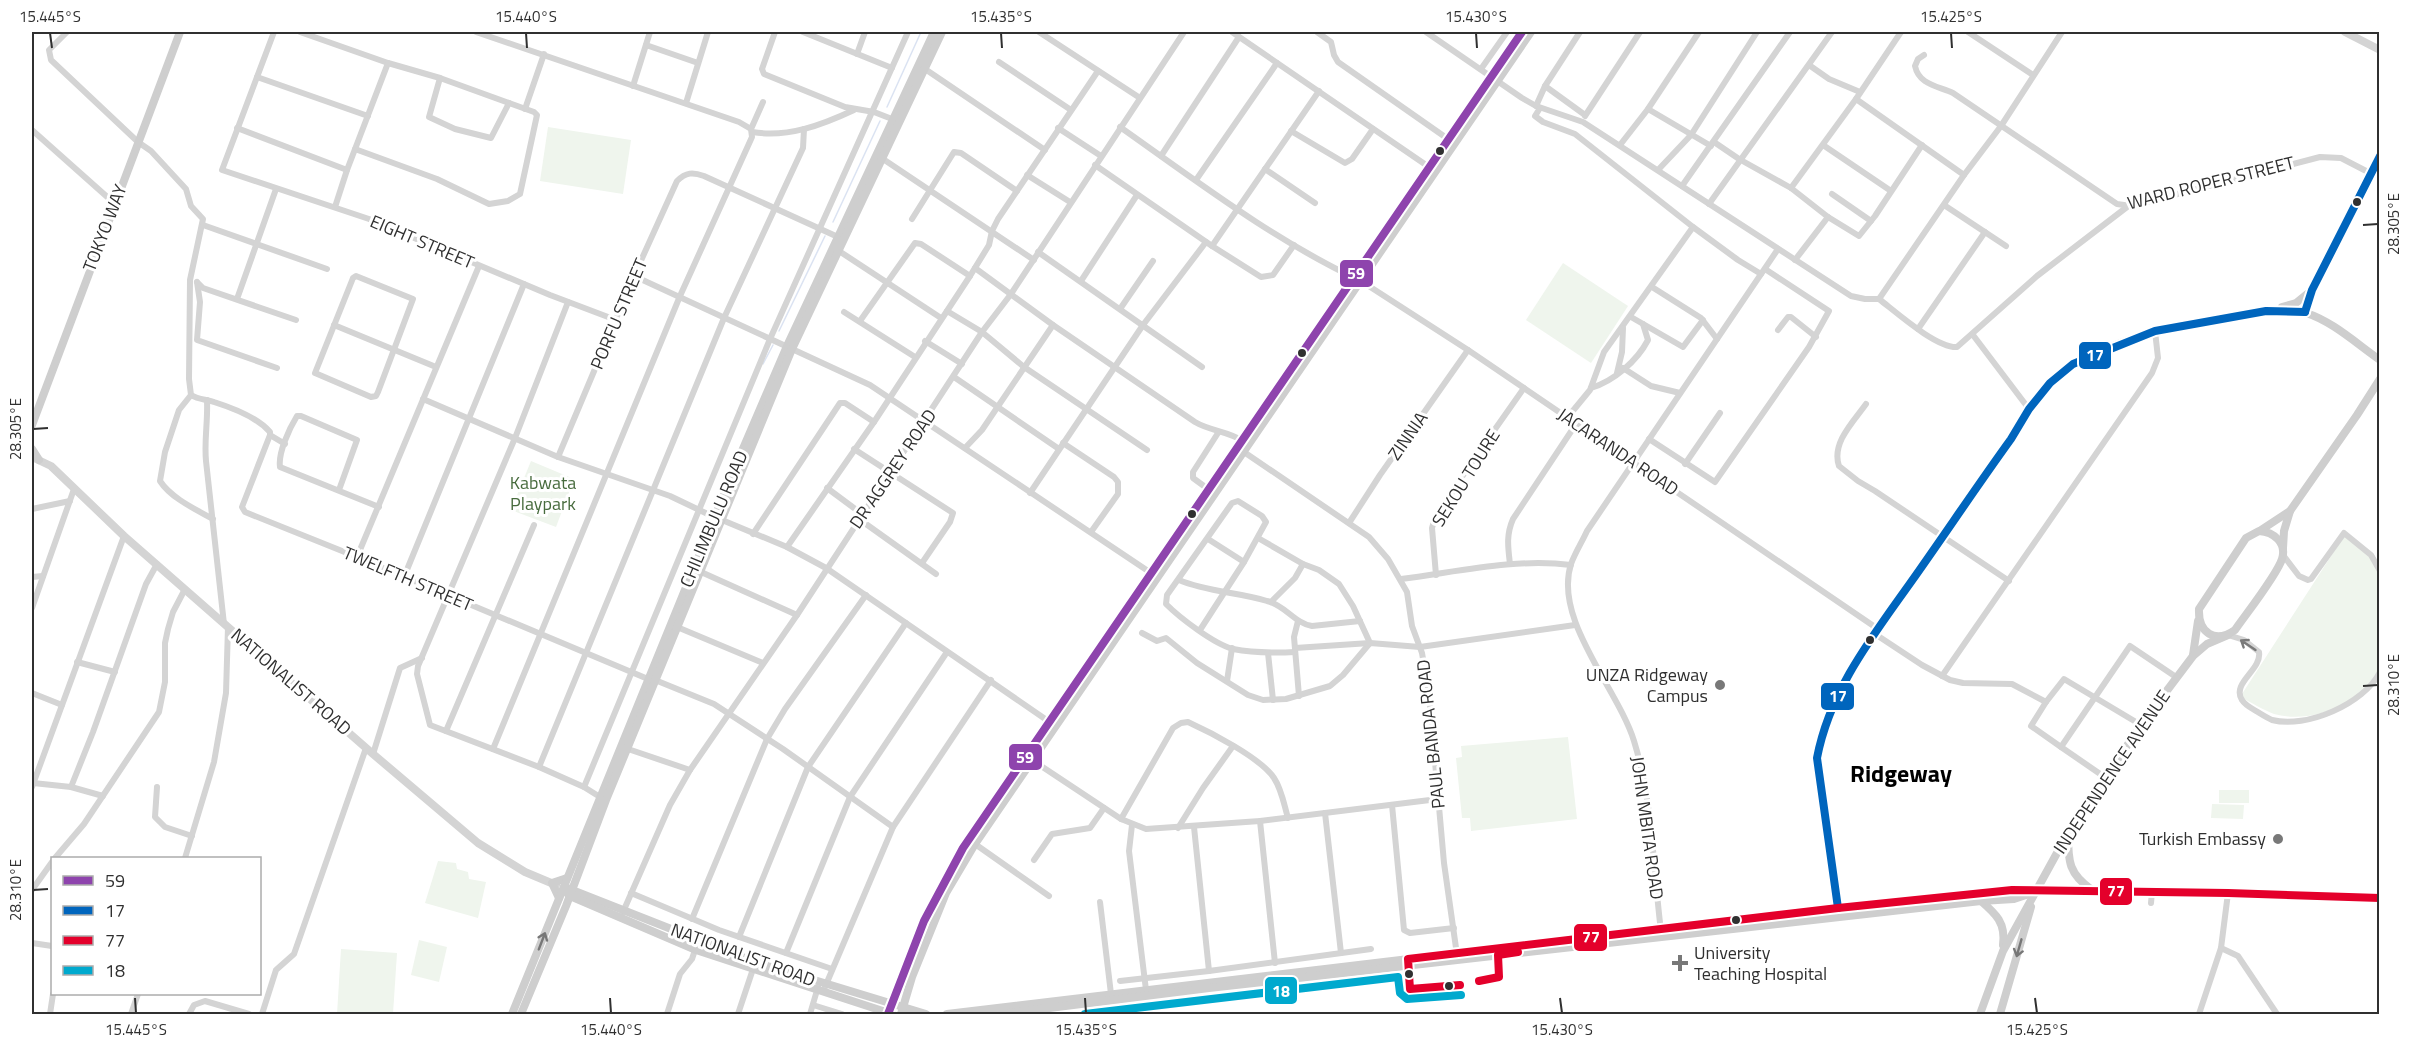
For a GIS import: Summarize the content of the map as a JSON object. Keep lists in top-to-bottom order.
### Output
{
  "streets": {
    "main road": [
      "TOKYO WAY",
      "CHILIMBULU ROAD",
      "NATIONALIST ROAD",
      "INDEPENDENCE AVENUE"
    ],
    "street": [
      "WARD ROPER STREET",
      "EIGHT STREET",
      "PORFU STREET",
      "ZINNIA",
      "JACARANDA ROAD",
      "DR AGGREY ROAD",
      "SEKOU TOURE",
      "TWELFTH STREET",
      "PAUL BANDA ROAD",
      "JOHN MBITA ROAD"
    ]
  },
  "crossings": [
    ["EIGHT STREET", "PORFU STREET"],
    ["ZINNIA", "JACARANDA ROAD"],
    ["ZINNIA", "PAUL BANDA ROAD"],
    ["JACARANDA ROAD", "DR AGGREY ROAD"],
    ["JACARANDA ROAD", "SEKOU TOURE"],
    ["JACARANDA ROAD", "JOHN MBITA ROAD"],
    ["DR AGGREY ROAD", "TWELFTH STREET"],
    ["DR AGGREY ROAD", "NATIONALIST ROAD"],
    ["DR AGGREY ROAD", "PAUL BANDA ROAD"],
    ["CHILIMBULU ROAD", "TWELFTH STREET"],
    ["CHILIMBULU ROAD", "NATIONALIST ROAD"]
  ],
  "districts": ["Ridgeway"],
  "parks": ["Kabwata Playpark"],
  "places": {
    "other": ["UNZA Ridgeway Campus", "Turkish Embassy"],
    "health": ["University Teaching Hospital"]
  },
  "lines": [
    "transit line 59",
    "transit line 17",
    "transit line 77",
    "transit line 18"
  ],
  "legend": [
    "59",
    "17",
    "77",
    "18"
  ],
  "coordinates": [
    "15.445°S",
    "15.440°S",
    "15.435°S",
    "15.430°S",
    "15.425°S",
    "28.305°E",
    "28.310°E"
  ]
}
